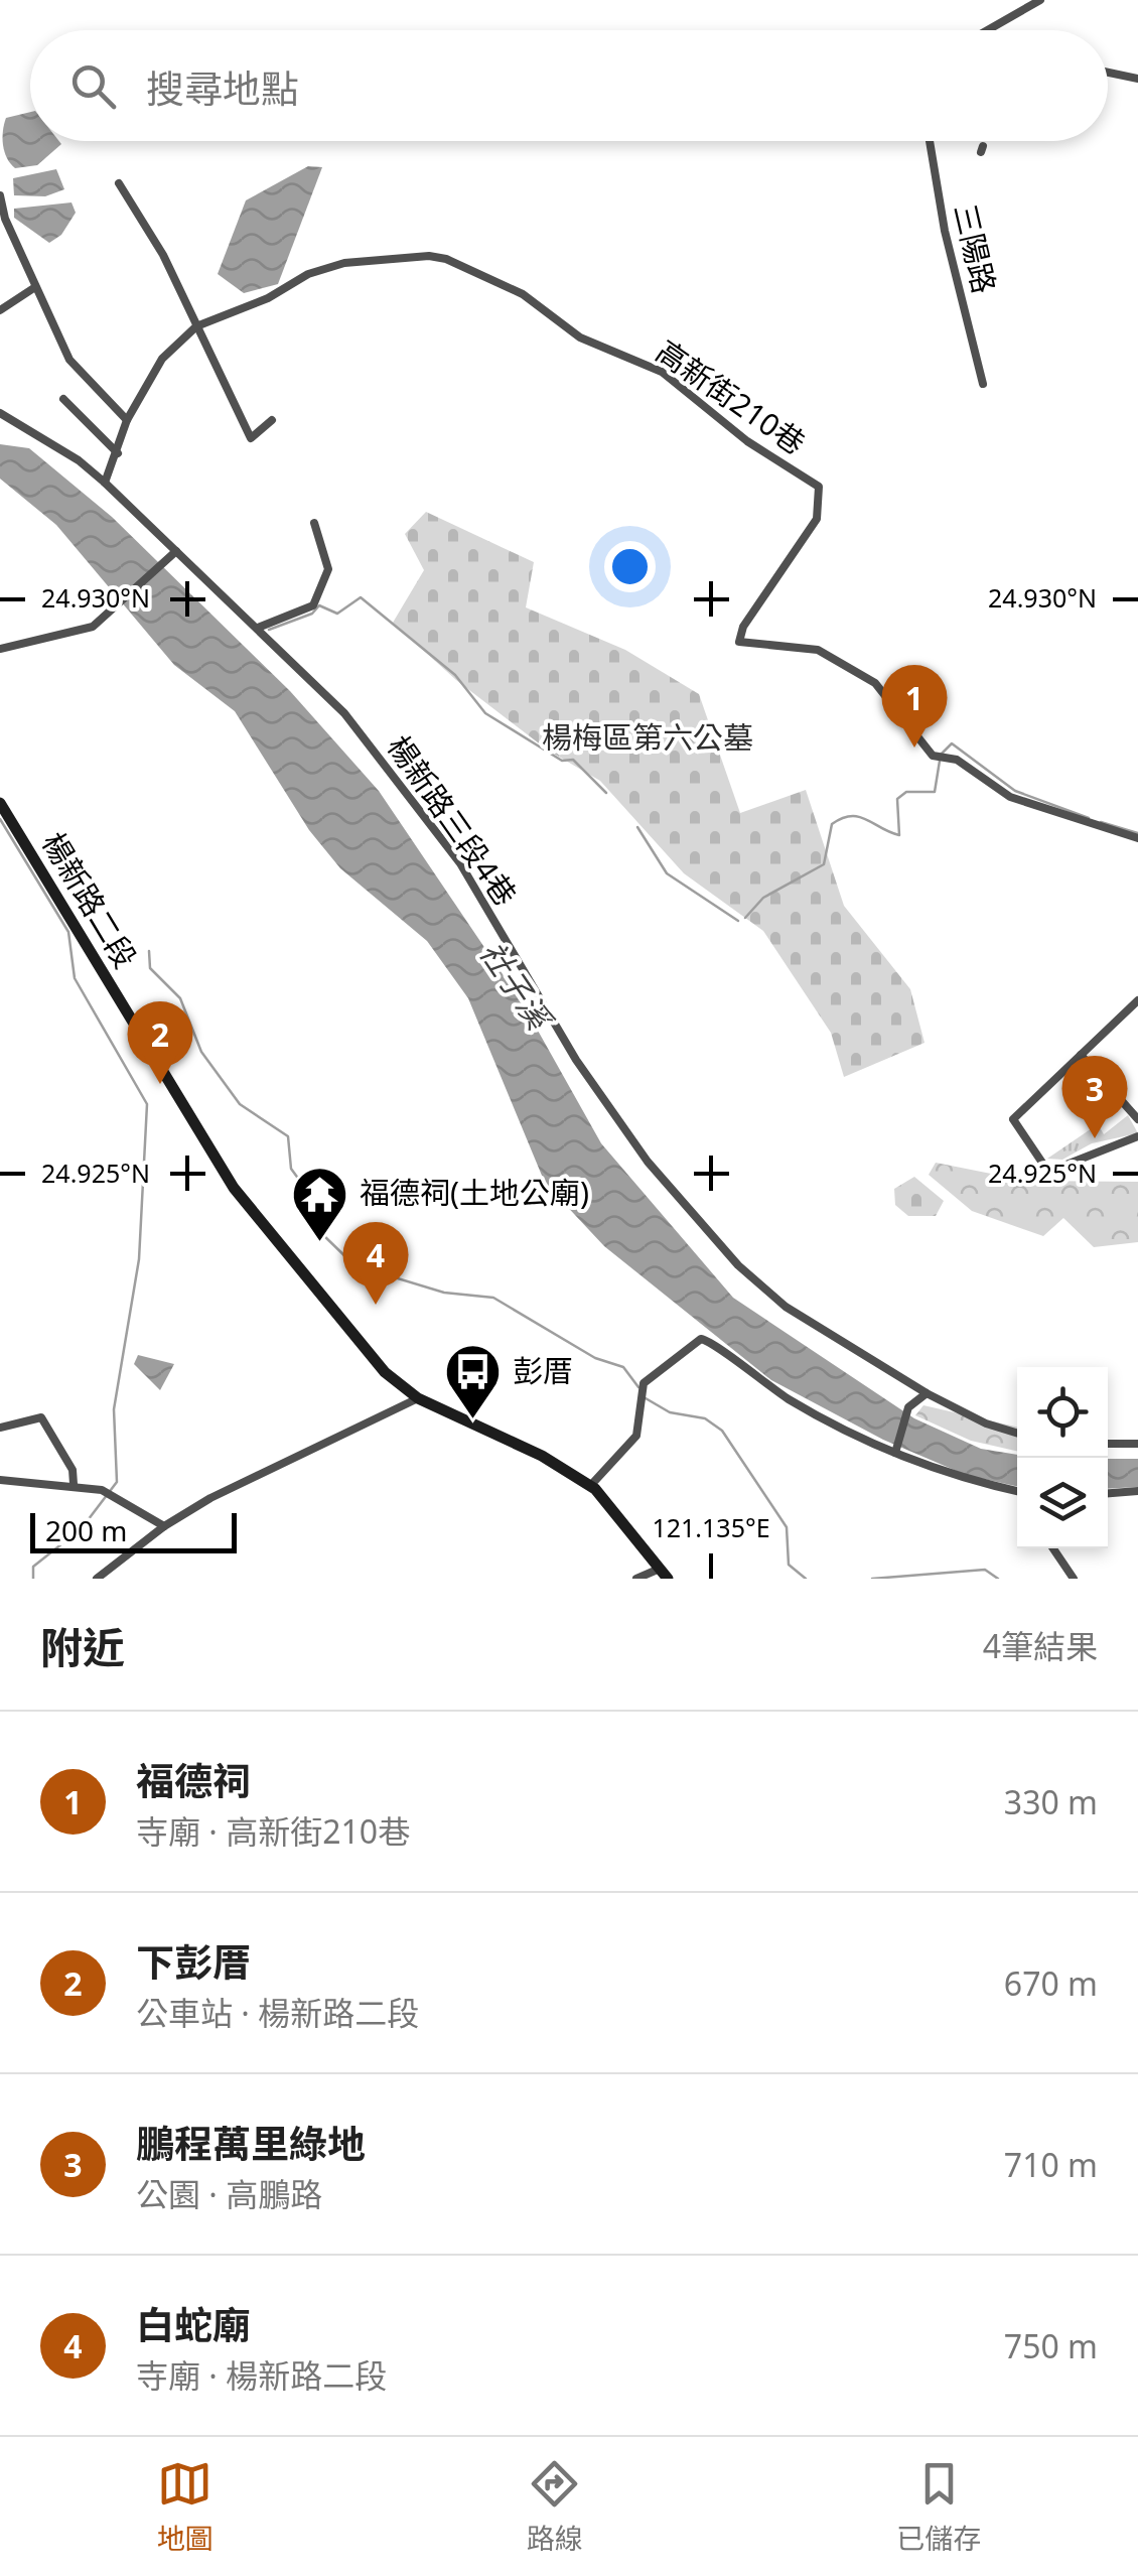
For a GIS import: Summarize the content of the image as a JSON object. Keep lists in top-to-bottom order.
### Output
{
  "streets": {
    "main road": ["楊新路二段"],
    "street": ["三陽路", "高新街210巷", "楊新路三段4巷"]
  },
  "crossings": [
    ["高新街210巷", "楊新路三段4巷"]
  ],
  "water": ["社子溪"],
  "parks": ["楊梅區第六公墓"],
  "places": {
    "temple": ["福德祠(土地公廟)"],
    "bus stop": ["彭厝"]
  },
  "scale_bar": "200 m",
  "page": {
    "search": "搜尋地點",
    "pins": [
      "1",
      "2",
      "3",
      "4"
    ],
    "scale": "200 m",
    "heading": ["附近", "4筆結果"],
    "list": [
      {
        "mark": "1",
        "name": "福德祠",
        "note": "寺廟 · 高新街210巷",
        "value": "330 m"
      },
      {
        "mark": "2",
        "name": "下彭厝",
        "note": "公車站 · 楊新路二段",
        "value": "670 m"
      },
      {
        "mark": "3",
        "name": "鵬程萬里綠地",
        "note": "公園 · 高鵬路",
        "value": "710 m"
      },
      {
        "mark": "4",
        "name": "白蛇廟",
        "note": "寺廟 · 楊新路二段",
        "value": "750 m"
      }
    ],
    "nav": ["地圖", "路線", "已儲存"]
  },
  "coordinates": ["24.930°N", "24.925°N", "121.135°E"]
}
